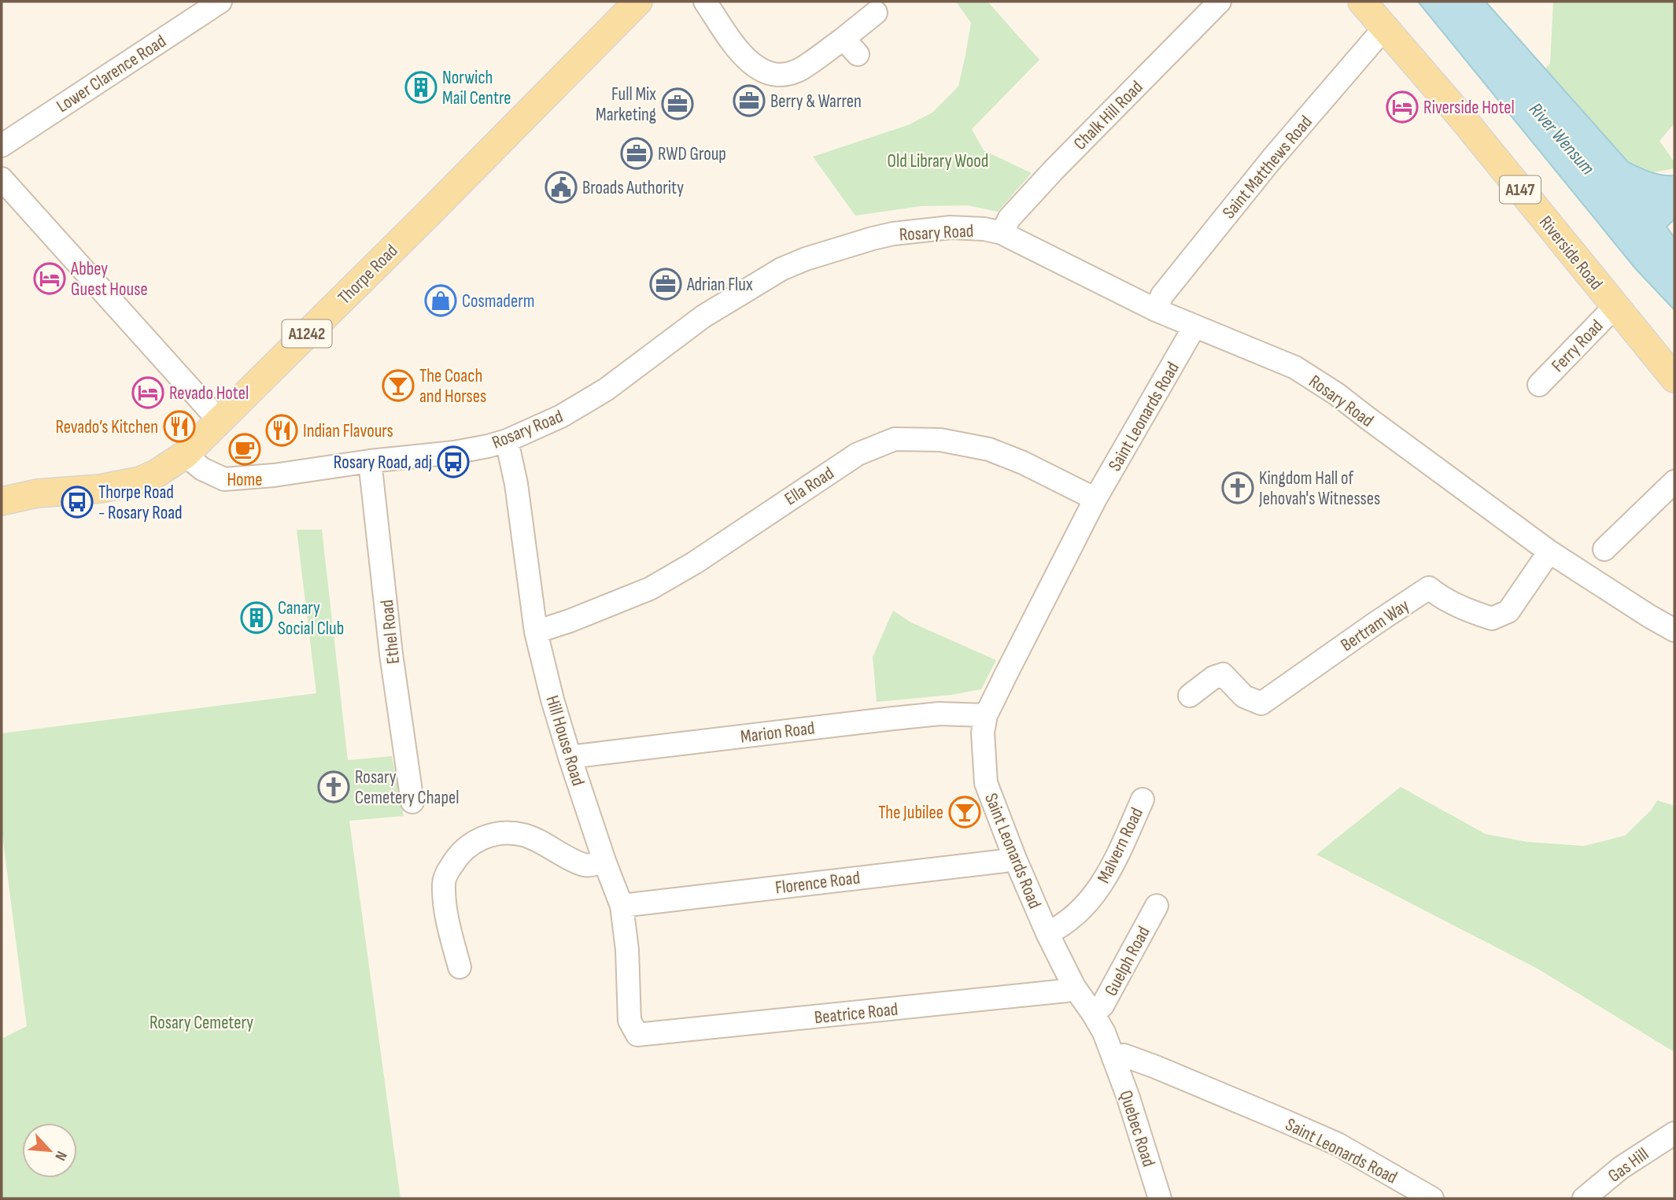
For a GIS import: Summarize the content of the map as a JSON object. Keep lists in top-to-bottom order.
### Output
{
  "streets": {
    "main road": [
      "A147",
      "Riverside Road",
      "Thorpe Road",
      "A1242"
    ],
    "street": [
      "Lower Clarence Road",
      "Chalk Hill Road",
      "Saint Matthews Road",
      "Rosary Road",
      "Ferry Road",
      "Saint Leonards Road",
      "Ella Road",
      "Bertram Way",
      "Ethel Road",
      "Marion Road",
      "Hill House Road",
      "Malvern Road",
      "Florence Road",
      "Guelph Road",
      "Beatrice Road",
      "Quebec Road",
      "Gas Hill"
    ]
  },
  "crossings": [
    ["Chalk Hill Road", "Rosary Road"],
    ["Saint Matthews Road", "Rosary Road"],
    ["Saint Matthews Road", "Riverside Road"],
    ["Rosary Road", "Thorpe Road"],
    ["Rosary Road", "Saint Leonards Road"],
    ["Rosary Road", "Bertram Way"],
    ["Rosary Road", "Ethel Road"],
    ["Rosary Road", "Hill House Road"],
    ["Riverside Road", "Ferry Road"],
    ["Saint Leonards Road", "Ella Road"],
    ["Saint Leonards Road", "Marion Road"],
    ["Saint Leonards Road", "Malvern Road"],
    ["Saint Leonards Road", "Florence Road"],
    ["Saint Leonards Road", "Guelph Road"],
    ["Saint Leonards Road", "Beatrice Road"],
    ["Saint Leonards Road", "Quebec Road"],
    ["Ella Road", "Hill House Road"],
    ["Marion Road", "Hill House Road"],
    ["Hill House Road", "Florence Road"],
    ["Hill House Road", "Beatrice Road"]
  ],
  "water": ["River Wensum"],
  "parks": ["Old Library Wood", "Rosary Cemetery"],
  "places": {
    "building": ["Norwich Mail Centre", "Canary Social Club"],
    "office": [
      "Berry & Warren",
      "Full Mix Marketing",
      "RWD Group",
      "Adrian Flux"
    ],
    "hotel": ["Riverside Hotel", "Abbey Guest House", "Revado Hotel"],
    "public building": ["Broads Authority"],
    "shop": ["Cosmaderm"],
    "bar": ["The Coach and Horses", "The Jubilee"],
    "restaurant": ["Revado’s Kitchen", "Indian Flavours"],
    "cafe": ["Home"],
    "bus stop": ["Rosary Road, adj", "Thorpe Road - Rosary Road"],
    "church": ["Kingdom Hall of Jehovah's Witnesses", "Rosary Cemetery Chapel"]
  },
  "north": "bottom right"
}
